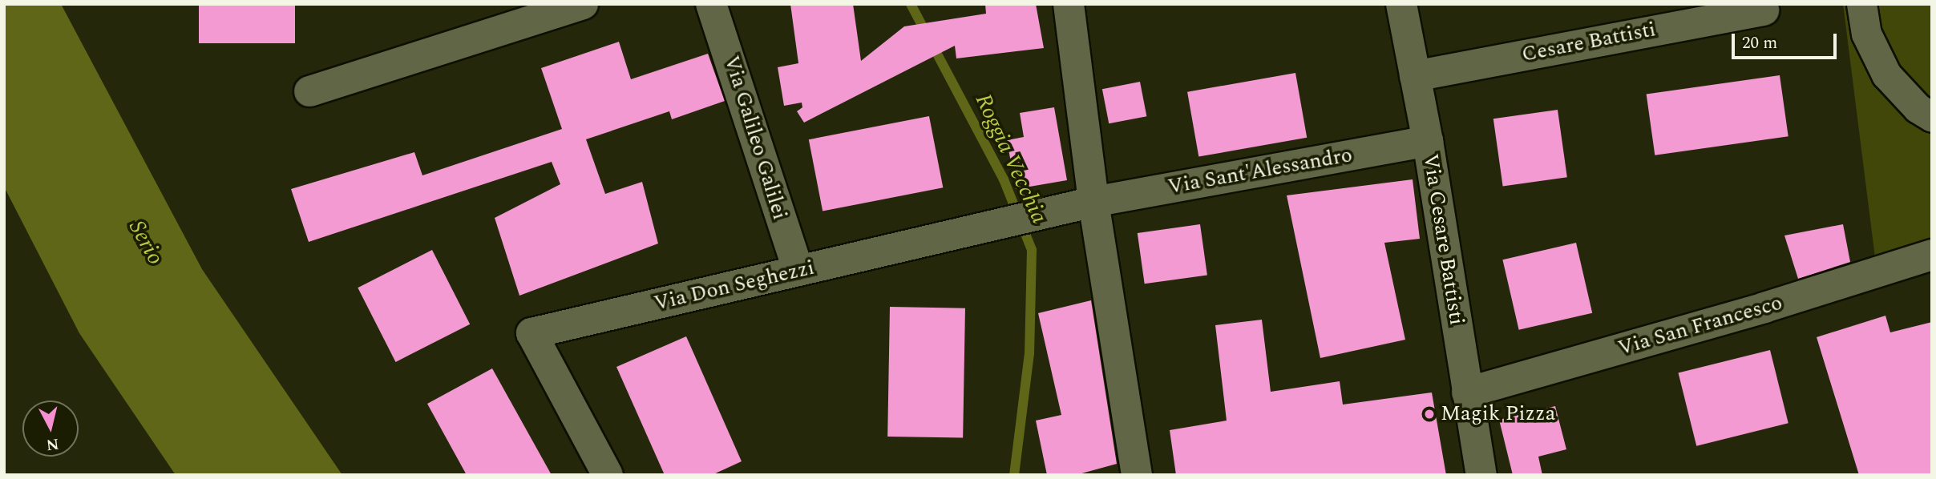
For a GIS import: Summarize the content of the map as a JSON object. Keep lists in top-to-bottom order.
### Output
{
  "streets": {
    "street": [
      "Cesare Battisti",
      "Via Galileo Galilei",
      "Via Sant'Alessandro",
      "Via Cesare Battisti",
      "Via Don Seghezzi",
      "Via San Francesco"
    ]
  },
  "crossings": [
    ["Cesare Battisti", "Via Cesare Battisti"],
    ["Via Galileo Galilei", "Via Don Seghezzi"],
    ["Via Sant'Alessandro", "Via Cesare Battisti"],
    ["Via Sant'Alessandro", "Via Don Seghezzi"],
    ["Via Cesare Battisti", "Via San Francesco"]
  ],
  "water": ["Roggia Vecchia", "Serio"],
  "places": ["Magik Pizza"],
  "scale_bar": "20 m",
  "north": "bottom"
}
